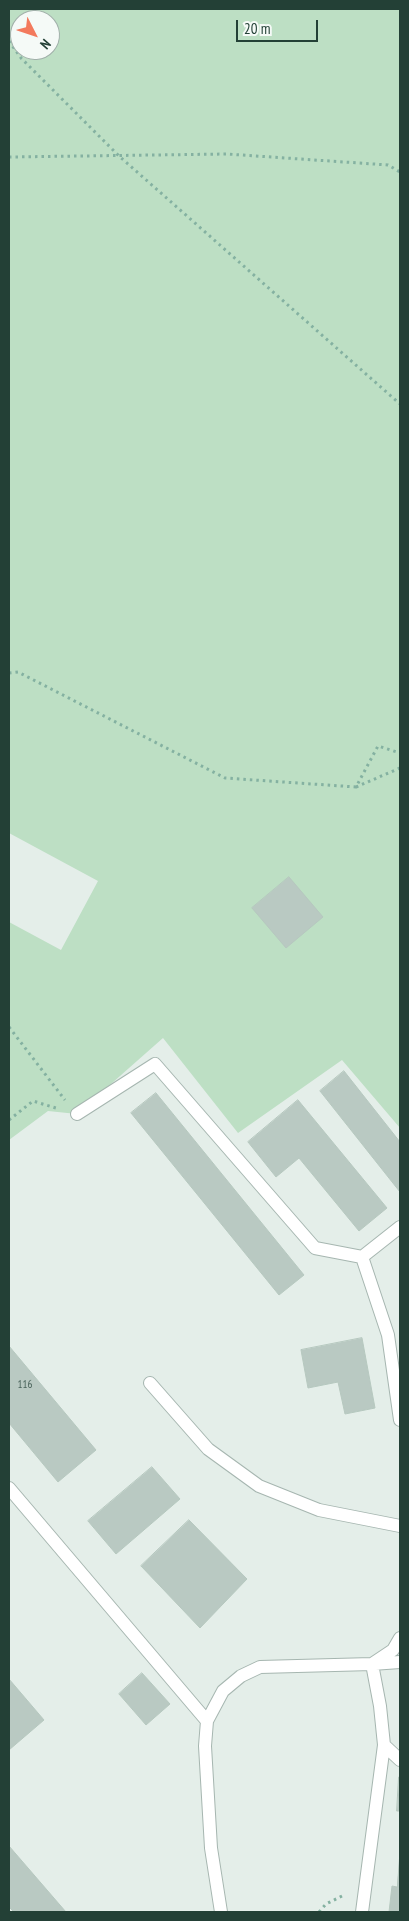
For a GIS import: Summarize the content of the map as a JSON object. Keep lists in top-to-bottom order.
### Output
{
  "house_numbers": ["116"],
  "scale_bar": "20 m",
  "north": "bottom right"
}
